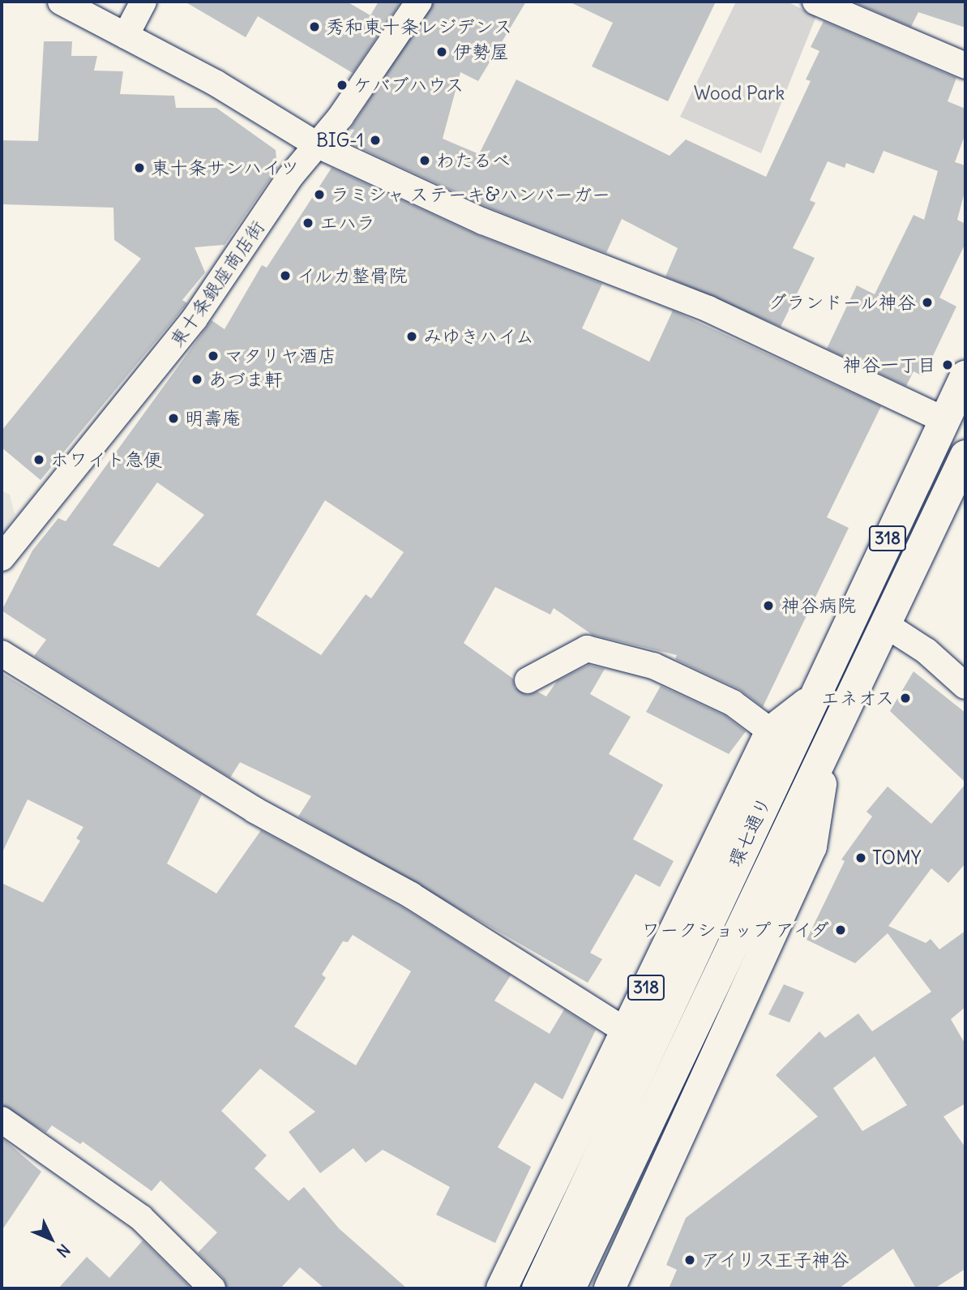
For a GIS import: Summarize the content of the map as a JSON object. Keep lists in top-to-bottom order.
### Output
{
  "streets": {
    "main road": ["318", "環七通り"],
    "street": ["東十条銀座商店街"]
  },
  "crossings": [
    ["318", "環七通り"]
  ],
  "parks": ["Wood Park"],
  "places": [
    "秀和東十条レジデンス",
    "伊勢屋",
    "ケバブハウス",
    "BIG-1",
    "わたるべ",
    "東十条サンハイツ",
    "ラミシャ ステーキ&ハンバーガー",
    "エハラ",
    "イルカ整骨院",
    "グランドール神谷",
    "みゆきハイム",
    "マタリヤ酒店",
    "神谷一丁目",
    "あづま軒",
    "明壽庵",
    "ホワイト急便",
    "神谷病院",
    "エネオス",
    "TOMY",
    "ワークショップ アイダ",
    "アイリス王子神谷"
  ],
  "north": "bottom right"
}
